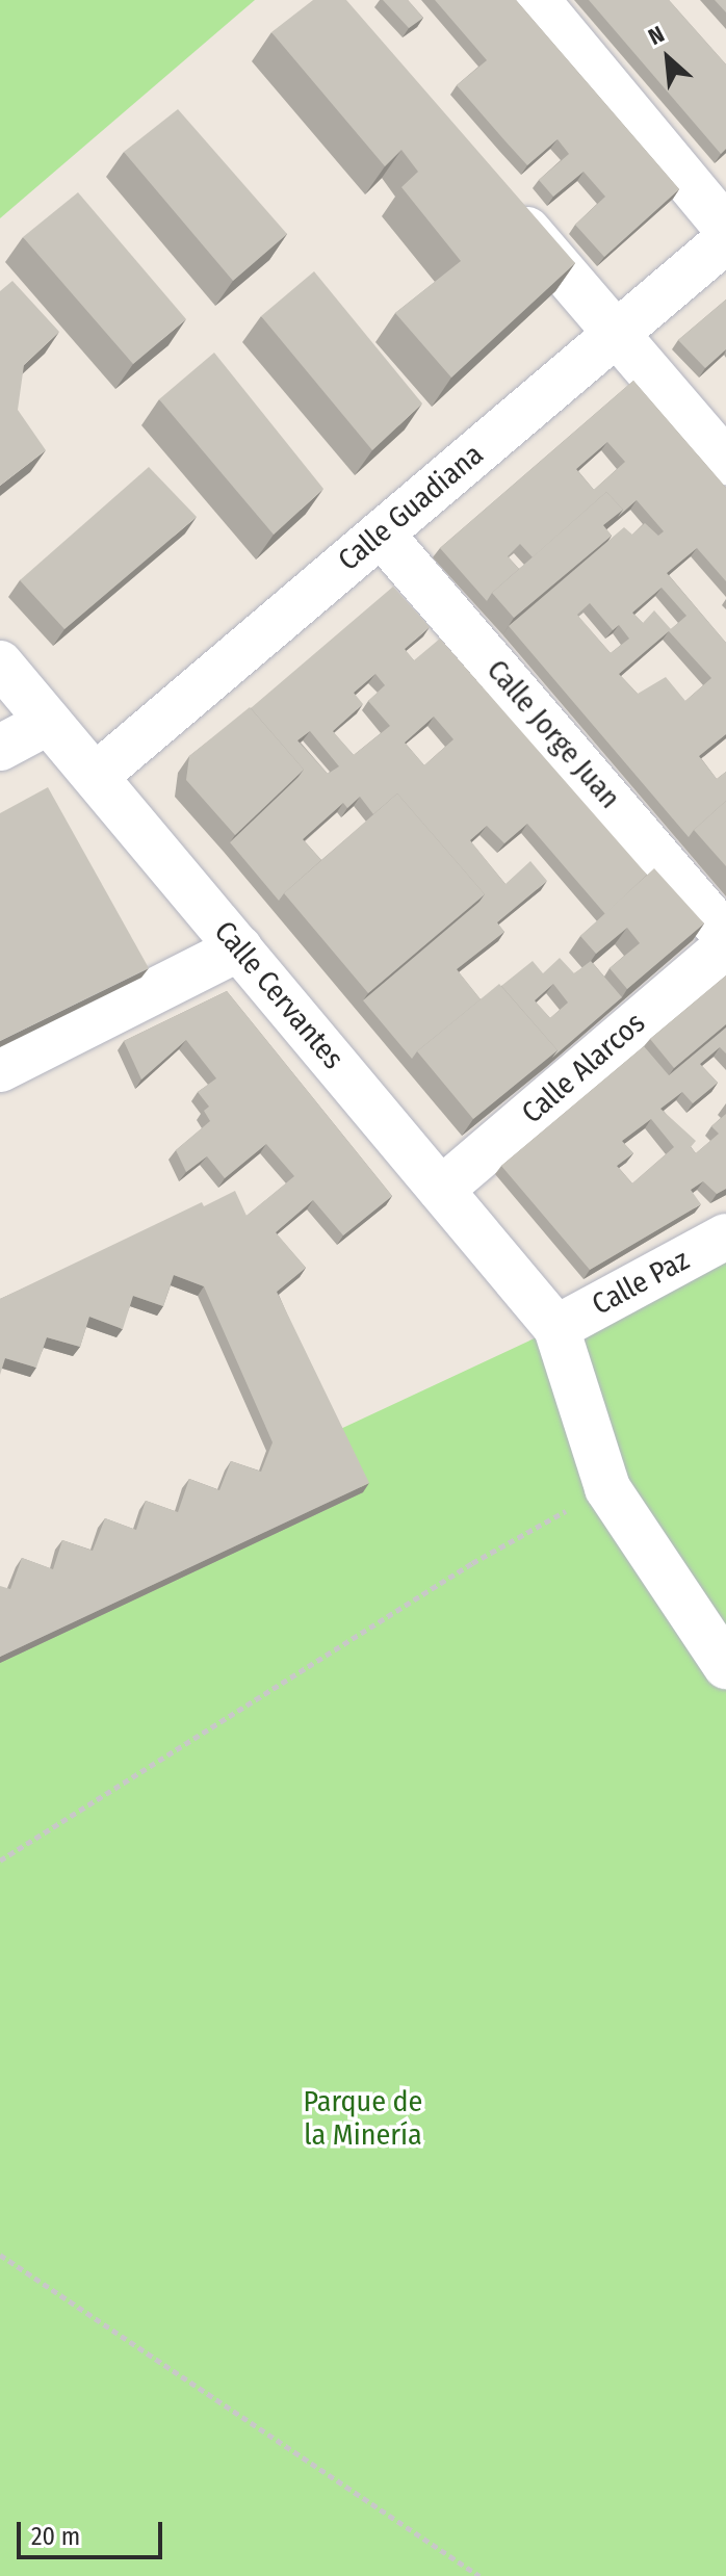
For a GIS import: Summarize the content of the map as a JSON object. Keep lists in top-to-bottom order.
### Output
{
  "streets": {
    "street": [
      "Calle Guadiana",
      "Calle Jorge Juan",
      "Calle Cervantes",
      "Calle Alarcos",
      "Calle Paz"
    ]
  },
  "crossings": [
    ["Calle Guadiana", "Calle Jorge Juan"],
    ["Calle Guadiana", "Calle Cervantes"],
    ["Calle Cervantes", "Calle Alarcos"],
    ["Calle Cervantes", "Calle Paz"]
  ],
  "parks": ["Parque de la Minería"],
  "scale_bar": "20 m",
  "north": "top left"
}
